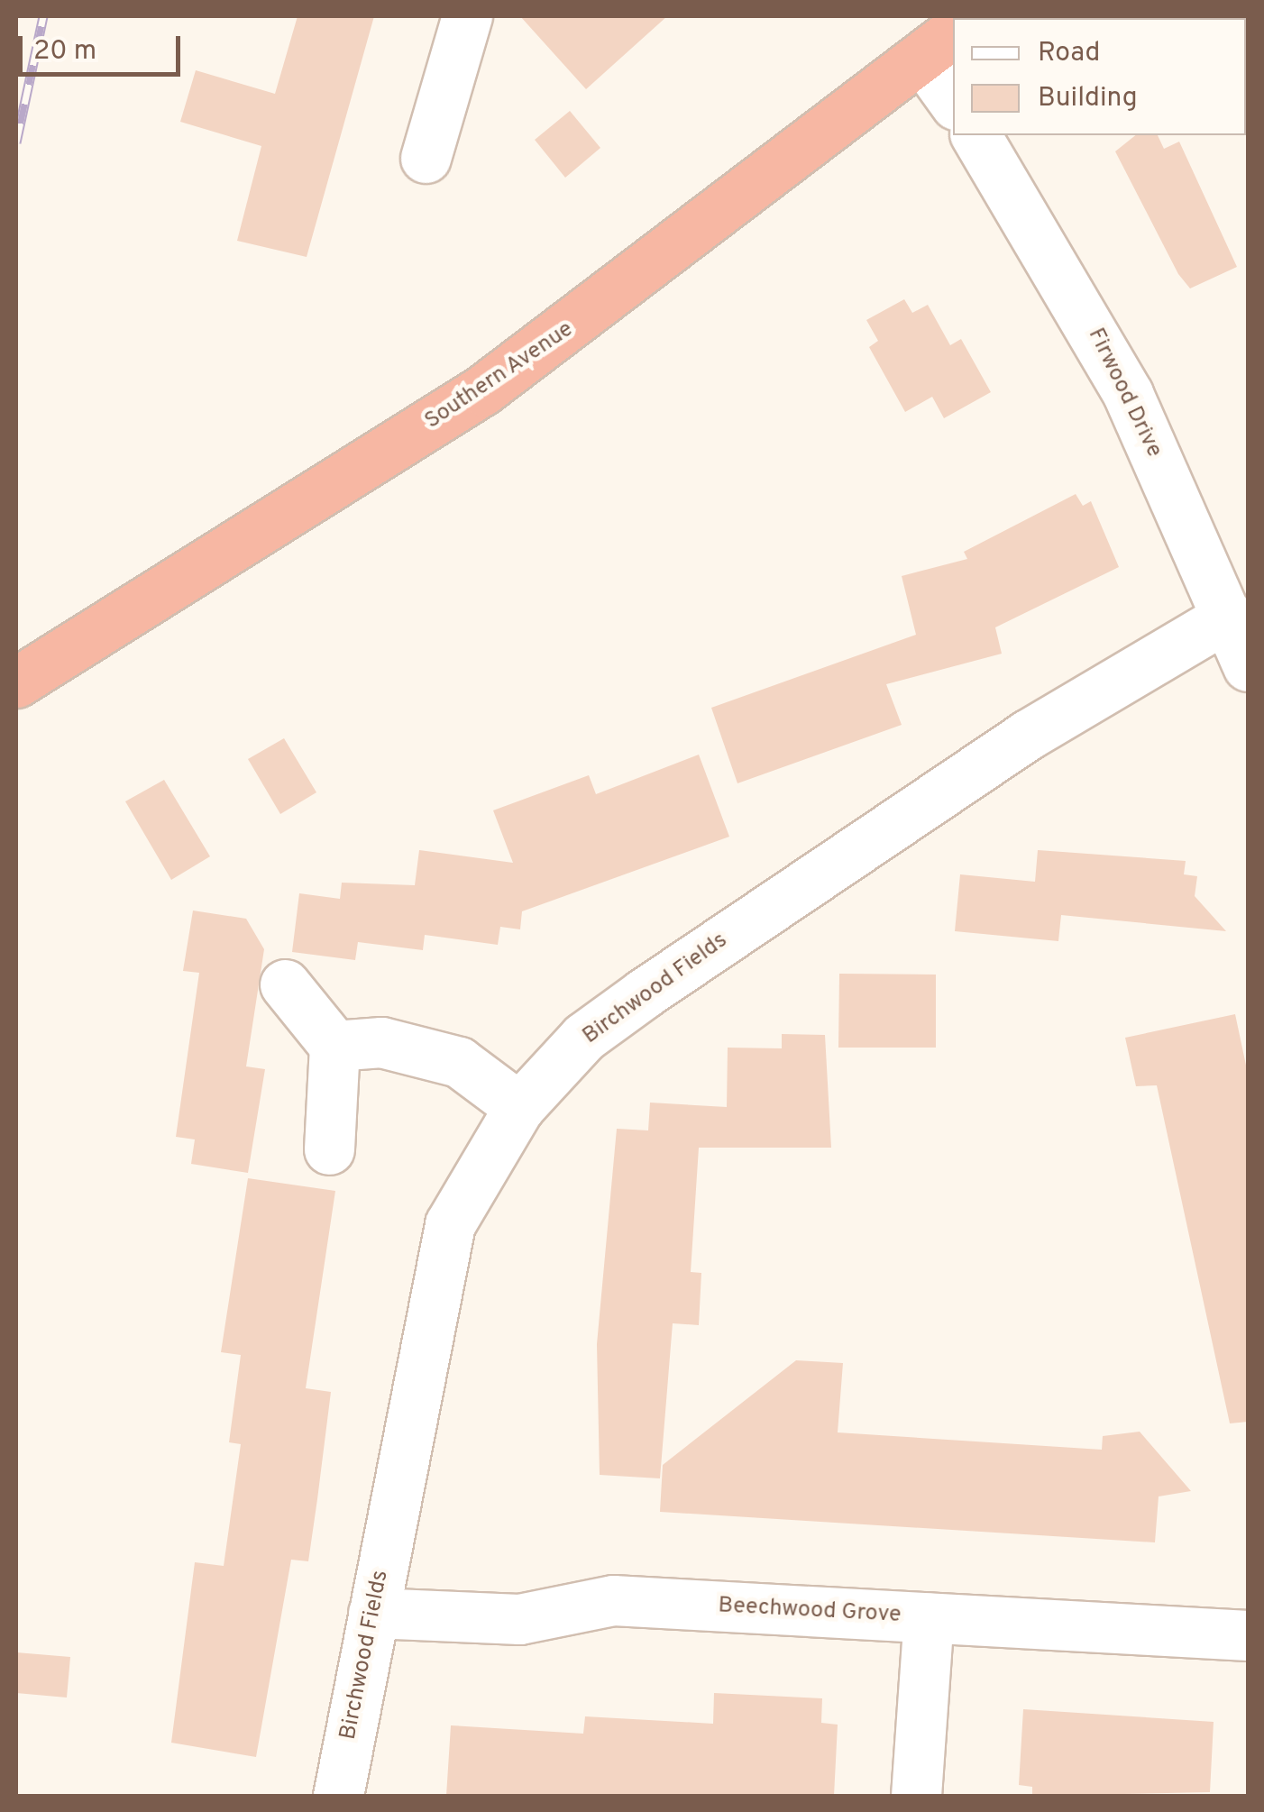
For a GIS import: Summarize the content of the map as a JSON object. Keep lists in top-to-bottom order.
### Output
{
  "streets": {
    "highway": ["Southern Avenue"],
    "street": ["Firwood Drive", "Birchwood Fields", "Beechwood Grove"]
  },
  "crossings": [
    ["Firwood Drive", "Birchwood Fields"],
    ["Birchwood Fields", "Beechwood Grove"]
  ],
  "legend": ["Road", "Building"],
  "scale_bar": "20 m"
}
